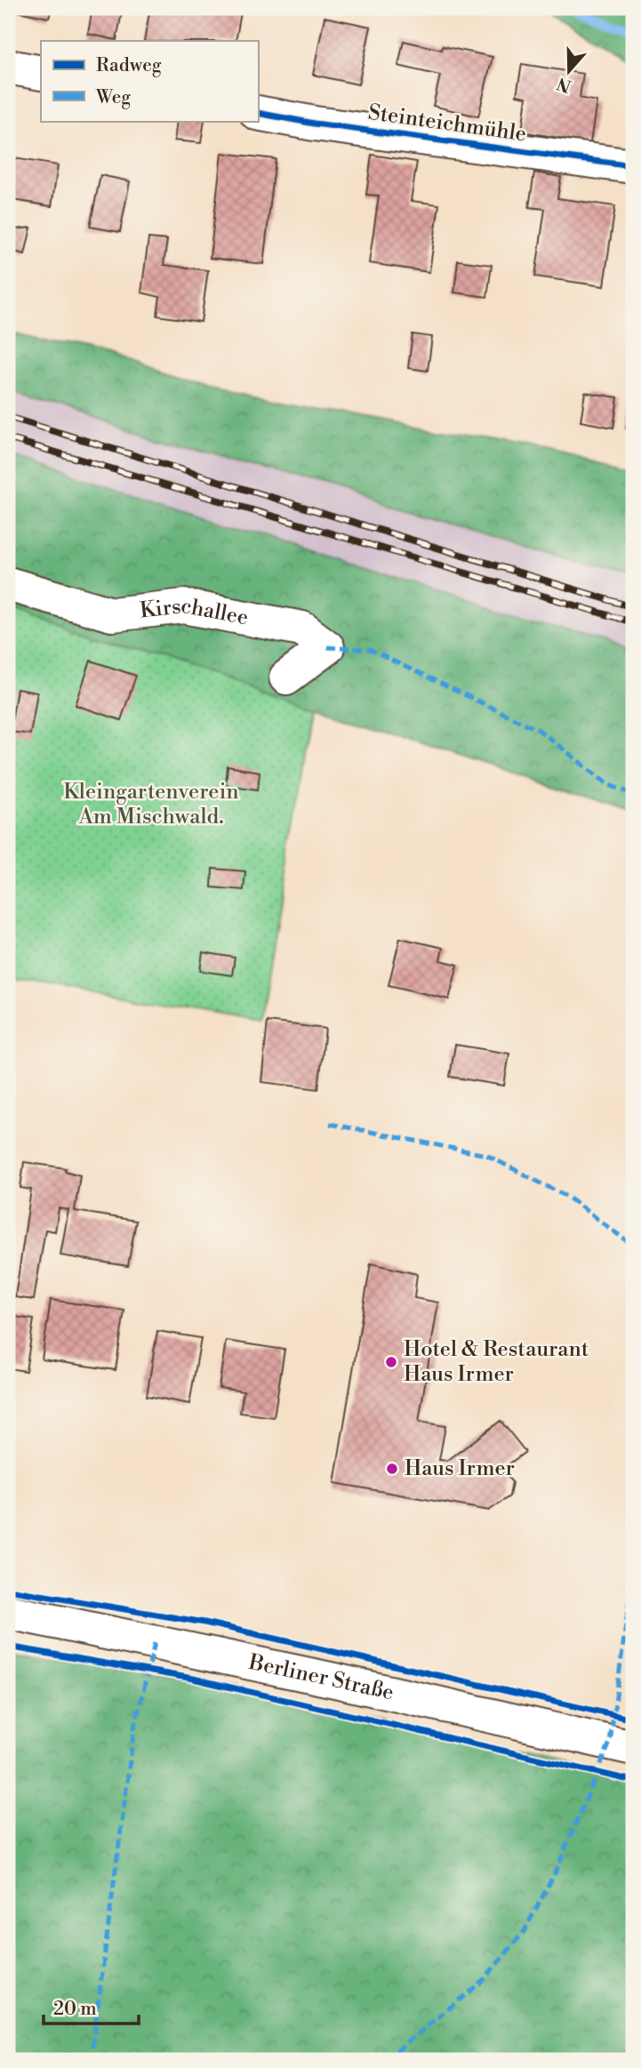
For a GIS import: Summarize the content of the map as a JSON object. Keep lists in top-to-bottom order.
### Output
{
  "streets": {
    "main road": ["Steinteichmühle", "Kirschallee", "Berliner Straße"]
  },
  "parks": ["Kleingartenverein Am Mischwald."],
  "places": ["Hotel & Restaurant Haus Irmer", "Haus Irmer"],
  "legend": ["Radweg", "Weg"],
  "scale_bar": "20 m",
  "north": "bottom"
}
